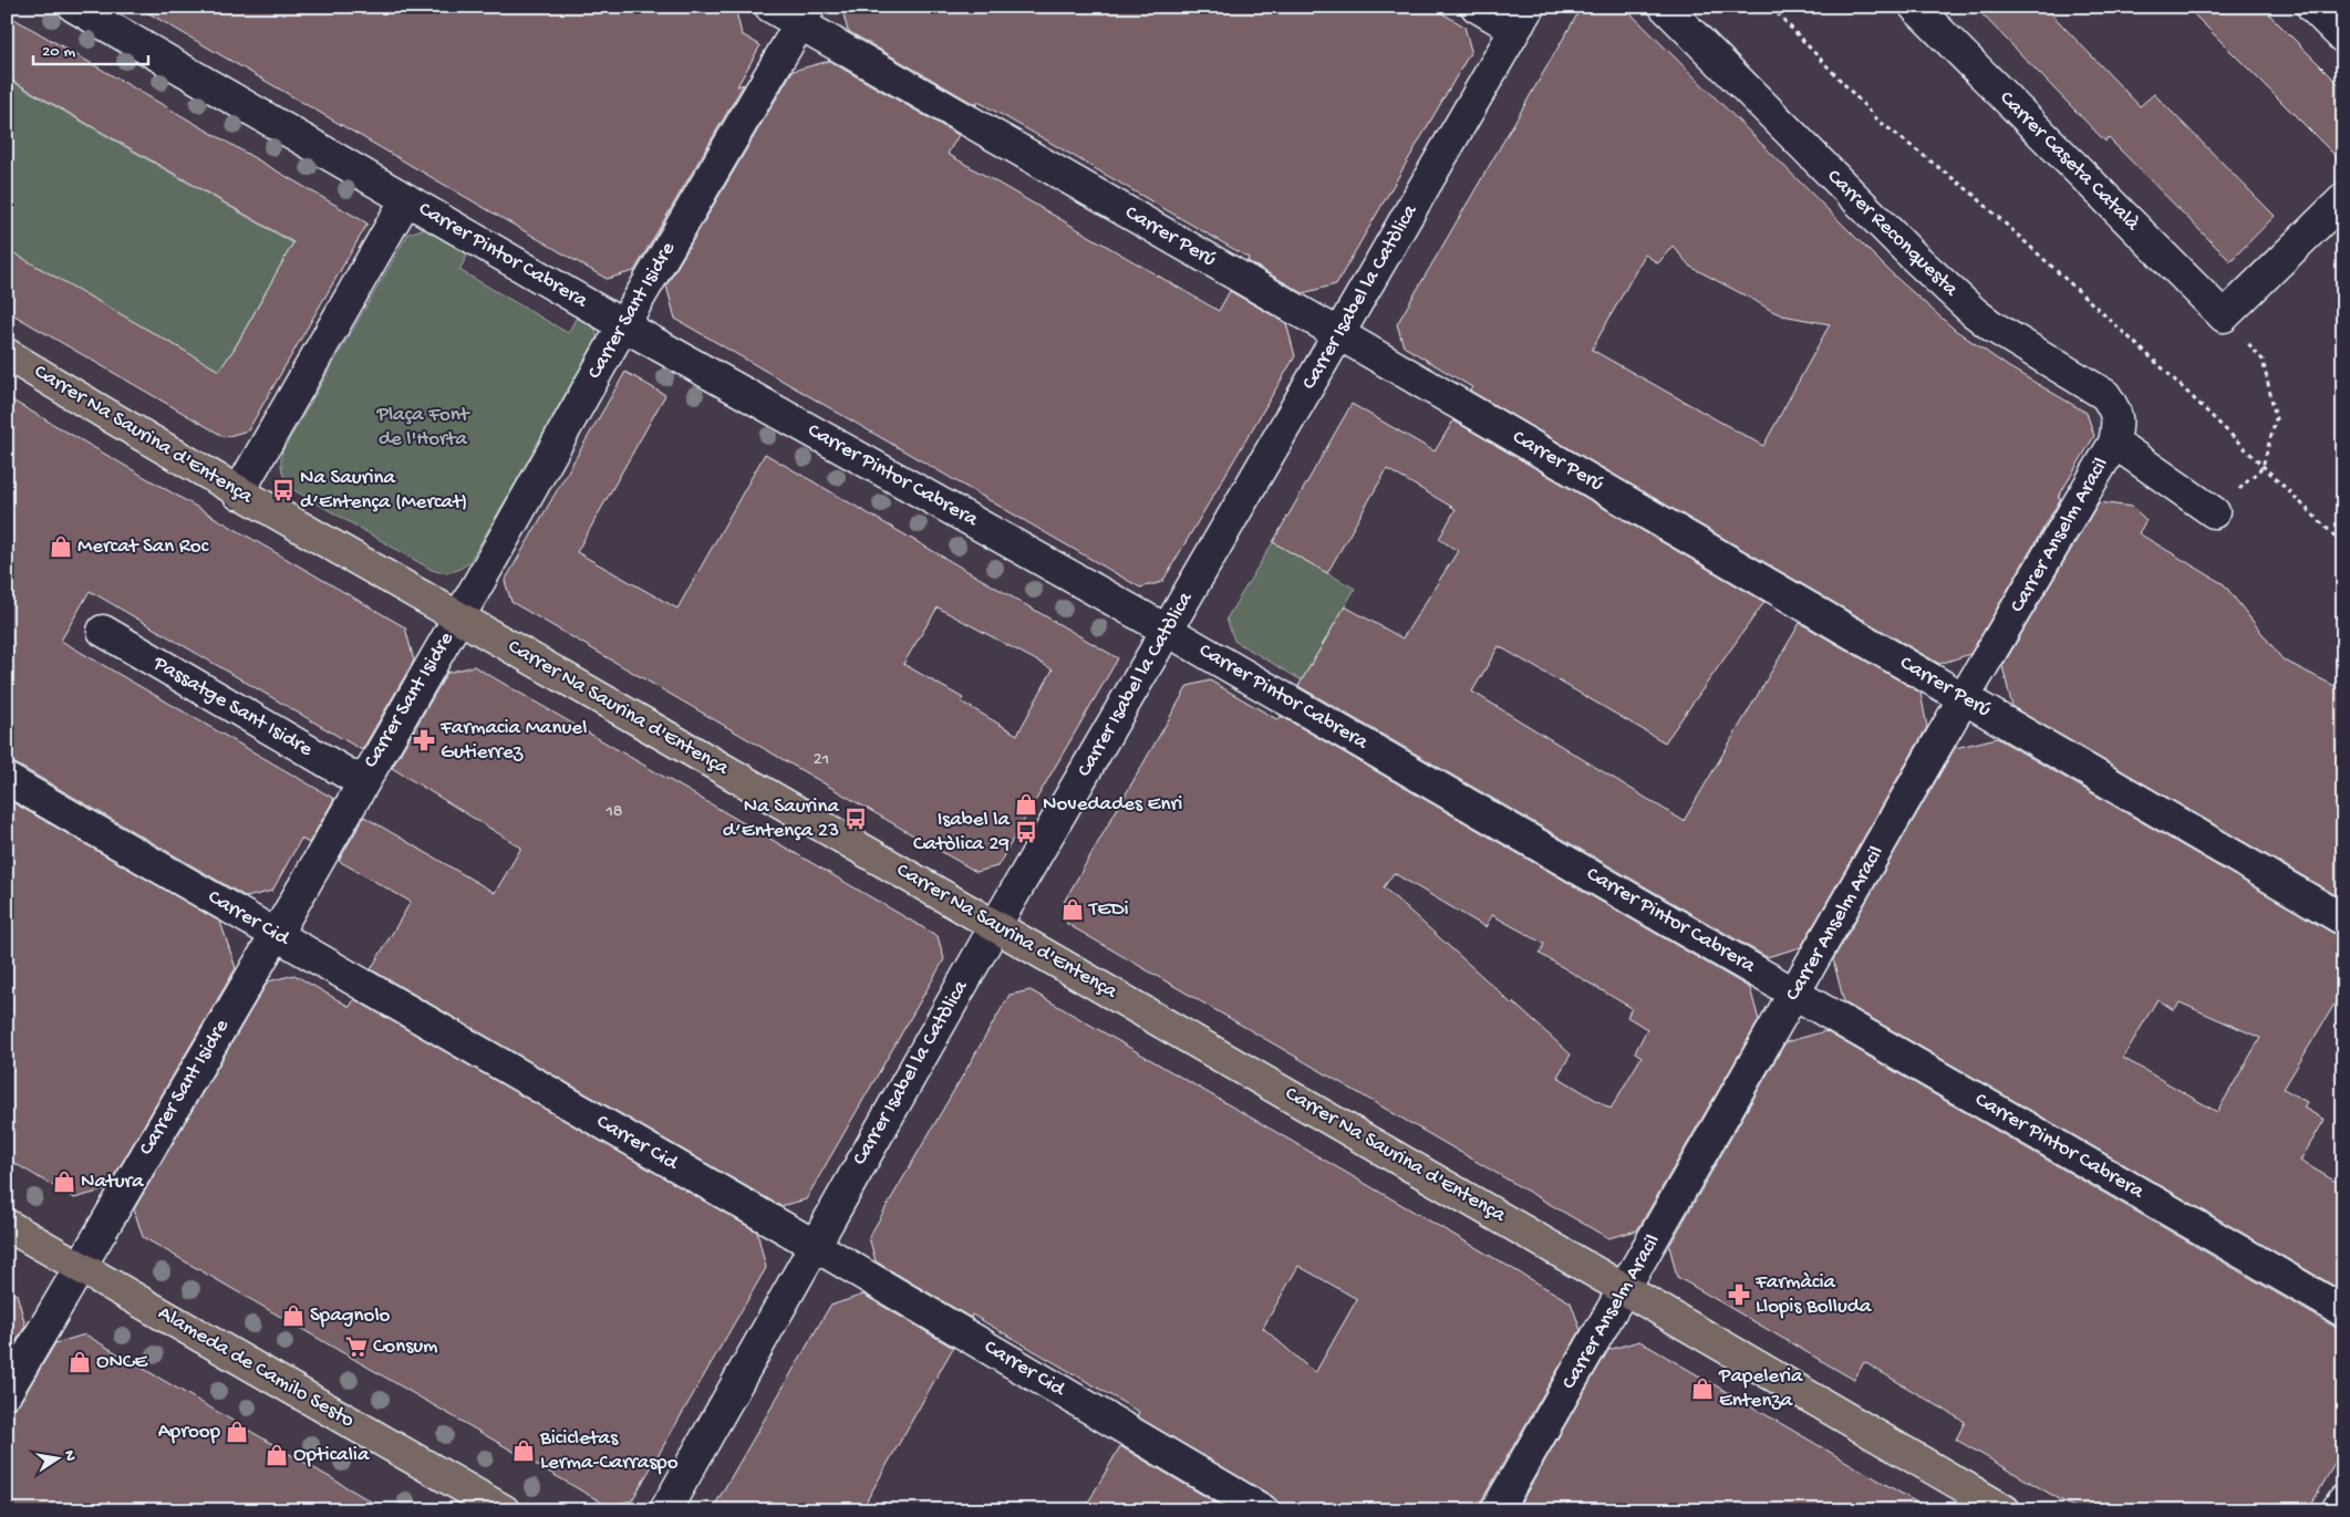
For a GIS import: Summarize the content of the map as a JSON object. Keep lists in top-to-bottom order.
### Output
{
  "streets": {
    "main road": ["Carrer Na Saurina d'Entença", "Alameda de Camilo Sesto"],
    "street": [
      "Carrer Caseta Català",
      "Carrer Reconquesta",
      "Carrer Perú",
      "Carrer Pintor Cabrera",
      "Carrer Isabel la Catòlica",
      "Carrer Sant Isidre",
      "Carrer Anselm Aracil",
      "Passatge Sant Isidre",
      "Carrer Cid"
    ]
  },
  "crossings": [
    ["Carrer Reconquesta", "Carrer Anselm Aracil"],
    ["Carrer Perú", "Carrer Isabel la Catòlica"],
    ["Carrer Perú", "Carrer Sant Isidre"],
    ["Carrer Perú", "Carrer Anselm Aracil"],
    ["Carrer Pintor Cabrera", "Carrer Isabel la Catòlica"],
    ["Carrer Pintor Cabrera", "Carrer Sant Isidre"],
    ["Carrer Pintor Cabrera", "Carrer Anselm Aracil"],
    ["Carrer Isabel la Catòlica", "Carrer Na Saurina d'Entença"],
    ["Carrer Isabel la Catòlica", "Carrer Cid"],
    ["Carrer Sant Isidre", "Carrer Na Saurina d'Entença"],
    ["Carrer Sant Isidre", "Passatge Sant Isidre"],
    ["Carrer Sant Isidre", "Carrer Cid"],
    ["Carrer Sant Isidre", "Alameda de Camilo Sesto"],
    ["Carrer Na Saurina d'Entença", "Carrer Anselm Aracil"]
  ],
  "parks": ["Plaça Font de l'Horta"],
  "places": {
    "bus stop": ["Na Saurina d’Entença (Mercat)", "Na Saurina d’Entença 23", "Isabel la Catòlica 29"],
    "shop": [
      "Mercat San Roc",
      "Novedades Enri",
      "TEDi",
      "Natura",
      "Spagnolo",
      "ONCE",
      "Papeleria Entenza",
      "Aproop",
      "Bicicletas Lerma-Carraspo",
      "Opticalia"
    ],
    "pharmacy": ["Farmacia Manuel Gutierrez", "Farmàcia Llopis Bolluda"],
    "supermarket": ["Consum"]
  },
  "house_numbers": ["21", "18"],
  "scale_bar": "20 m",
  "north": "right"
}
